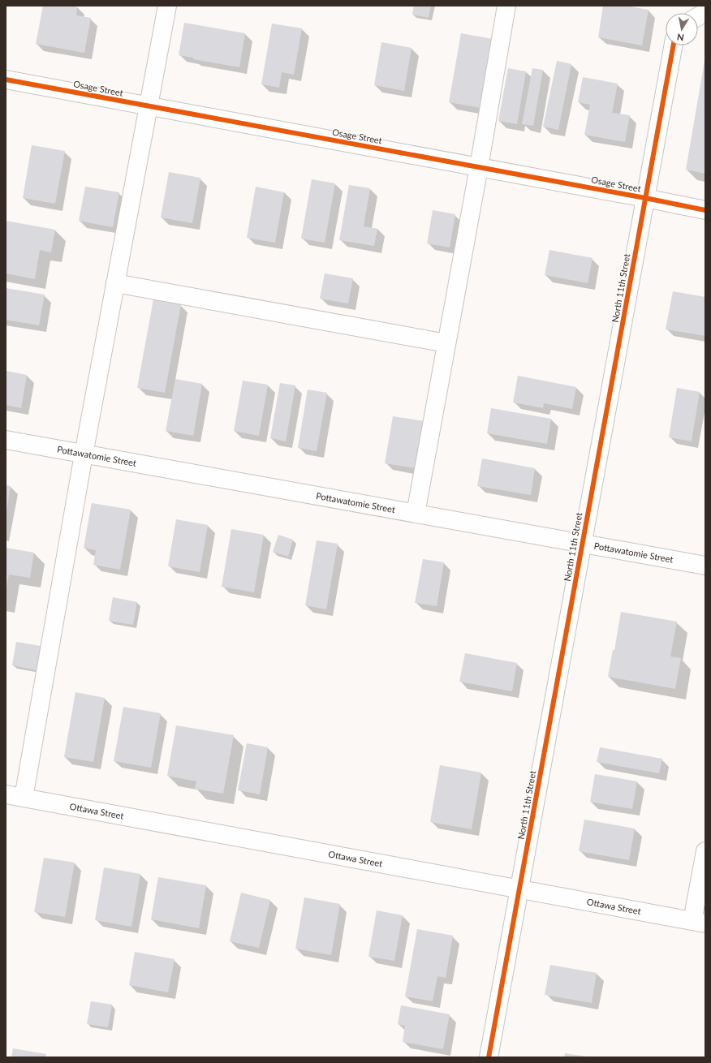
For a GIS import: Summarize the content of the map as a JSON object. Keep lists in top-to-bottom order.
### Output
{
  "streets": {
    "street": [
      "Osage Street",
      "North 11th Street",
      "Pottawatomie Street",
      "Ottawa Street"
    ]
  },
  "crossings": [
    ["Osage Street", "North 11th Street"],
    ["North 11th Street", "Pottawatomie Street"],
    ["North 11th Street", "Ottawa Street"]
  ],
  "north": "bottom"
}
